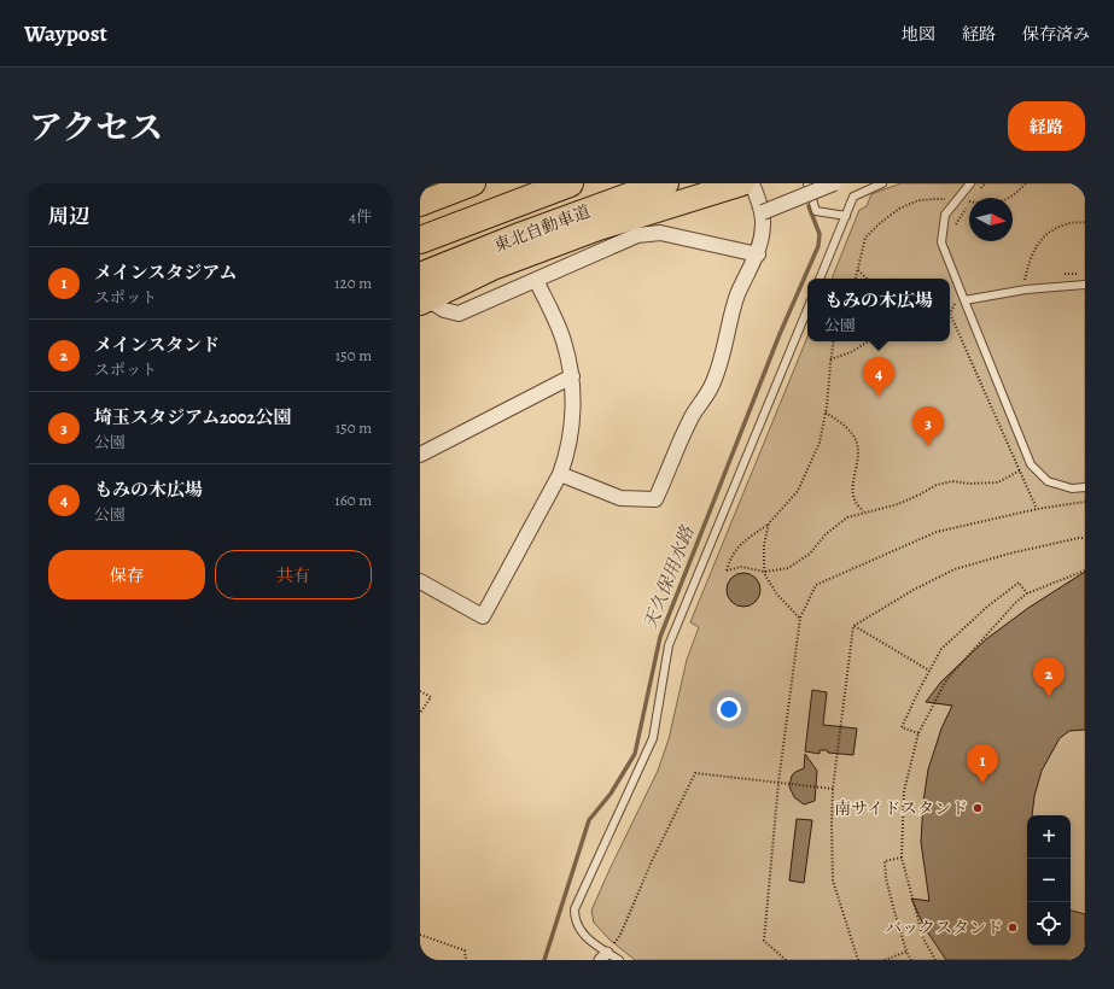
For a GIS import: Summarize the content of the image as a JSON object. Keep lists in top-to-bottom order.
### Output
{
  "streets": {
    "highway": ["東北自動車道"]
  },
  "water": ["天久保用水路"],
  "places": ["南サイドスタンド", "バックスタンド"],
  "north": "right",
  "page": {
    "header": "Waypost",
    "nav": ["地図", "経路", "保存済み"],
    "title": "アクセス",
    "buttons": [
      "経路",
      ["保存", "共有"]
    ],
    "heading": ["周辺", "4件"],
    "list": [
      {
        "mark": "1",
        "name": "メインスタジアム",
        "note": "スポット",
        "value": "120 m"
      },
      {
        "mark": "2",
        "name": "メインスタンド",
        "note": "スポット",
        "value": "150 m"
      },
      {
        "mark": "3",
        "name": "埼玉スタジアム2002公園",
        "note": "公園",
        "value": "150 m"
      },
      {
        "mark": "4",
        "name": "もみの木広場",
        "note": "公園",
        "value": "160 m"
      }
    ],
    "popup": ["もみの木広場", "公園"],
    "pins": [
      "4",
      "3",
      "2",
      "1"
    ],
    "map_buttons": ["+", "−"]
  }
}
